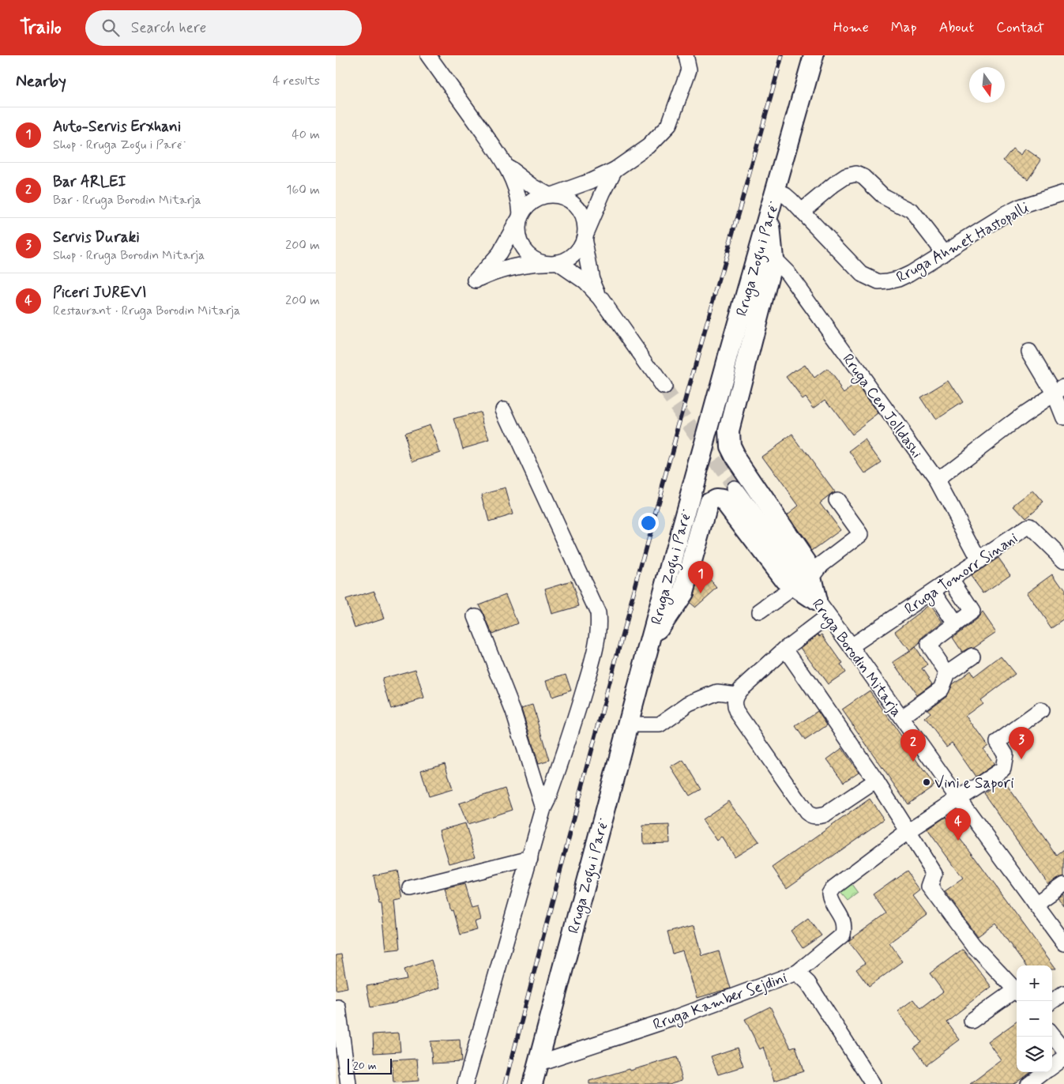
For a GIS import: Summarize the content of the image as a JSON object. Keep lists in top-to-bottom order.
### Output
{
  "streets": {
    "main road": ["Rruga Zogu i Parë"],
    "street": [
      "Rruga Ahmet Hastopalli",
      "Rruga Cen Jolldashi",
      "Rruga Tomorr Sinani",
      "Rruga Borodin Mitarja",
      "Rruga Kamber Sejdini"
    ]
  },
  "crossings": [
    ["Rruga Ahmet Hastopalli", "Rruga Zogu i Parë"],
    ["Rruga Zogu i Parë", "Rruga Kamber Sejdini"],
    ["Rruga Cen Jolldashi", "Rruga Tomorr Sinani"],
    ["Rruga Tomorr Sinani", "Rruga Borodin Mitarja"]
  ],
  "places": ["Vini e Sapori"],
  "scale_bar": "20 m",
  "north": "bottom",
  "page": {
    "header": "Trailo",
    "search": "Search here",
    "nav": [
      "Home",
      "Map",
      "About",
      "Contact"
    ],
    "heading": ["Nearby", "4 results"],
    "list": [
      {
        "mark": "1",
        "name": "Auto-Servis Erxhani",
        "note": "Shop · Rruga Zogu i Parë",
        "value": "40 m"
      },
      {
        "mark": "2",
        "name": "Bar ARLEI",
        "note": "Bar · Rruga Borodin Mitarja",
        "value": "160 m"
      },
      {
        "mark": "3",
        "name": "Servis Duraki",
        "note": "Shop · Rruga Borodin Mitarja",
        "value": "200 m"
      },
      {
        "mark": "4",
        "name": "Piceri JUREVI",
        "note": "Restaurant · Rruga Borodin Mitarja",
        "value": "200 m"
      }
    ],
    "pins": [
      "1",
      "3",
      "2",
      "4"
    ],
    "map_buttons": ["+", "−"],
    "scale": "20 m"
  }
}
